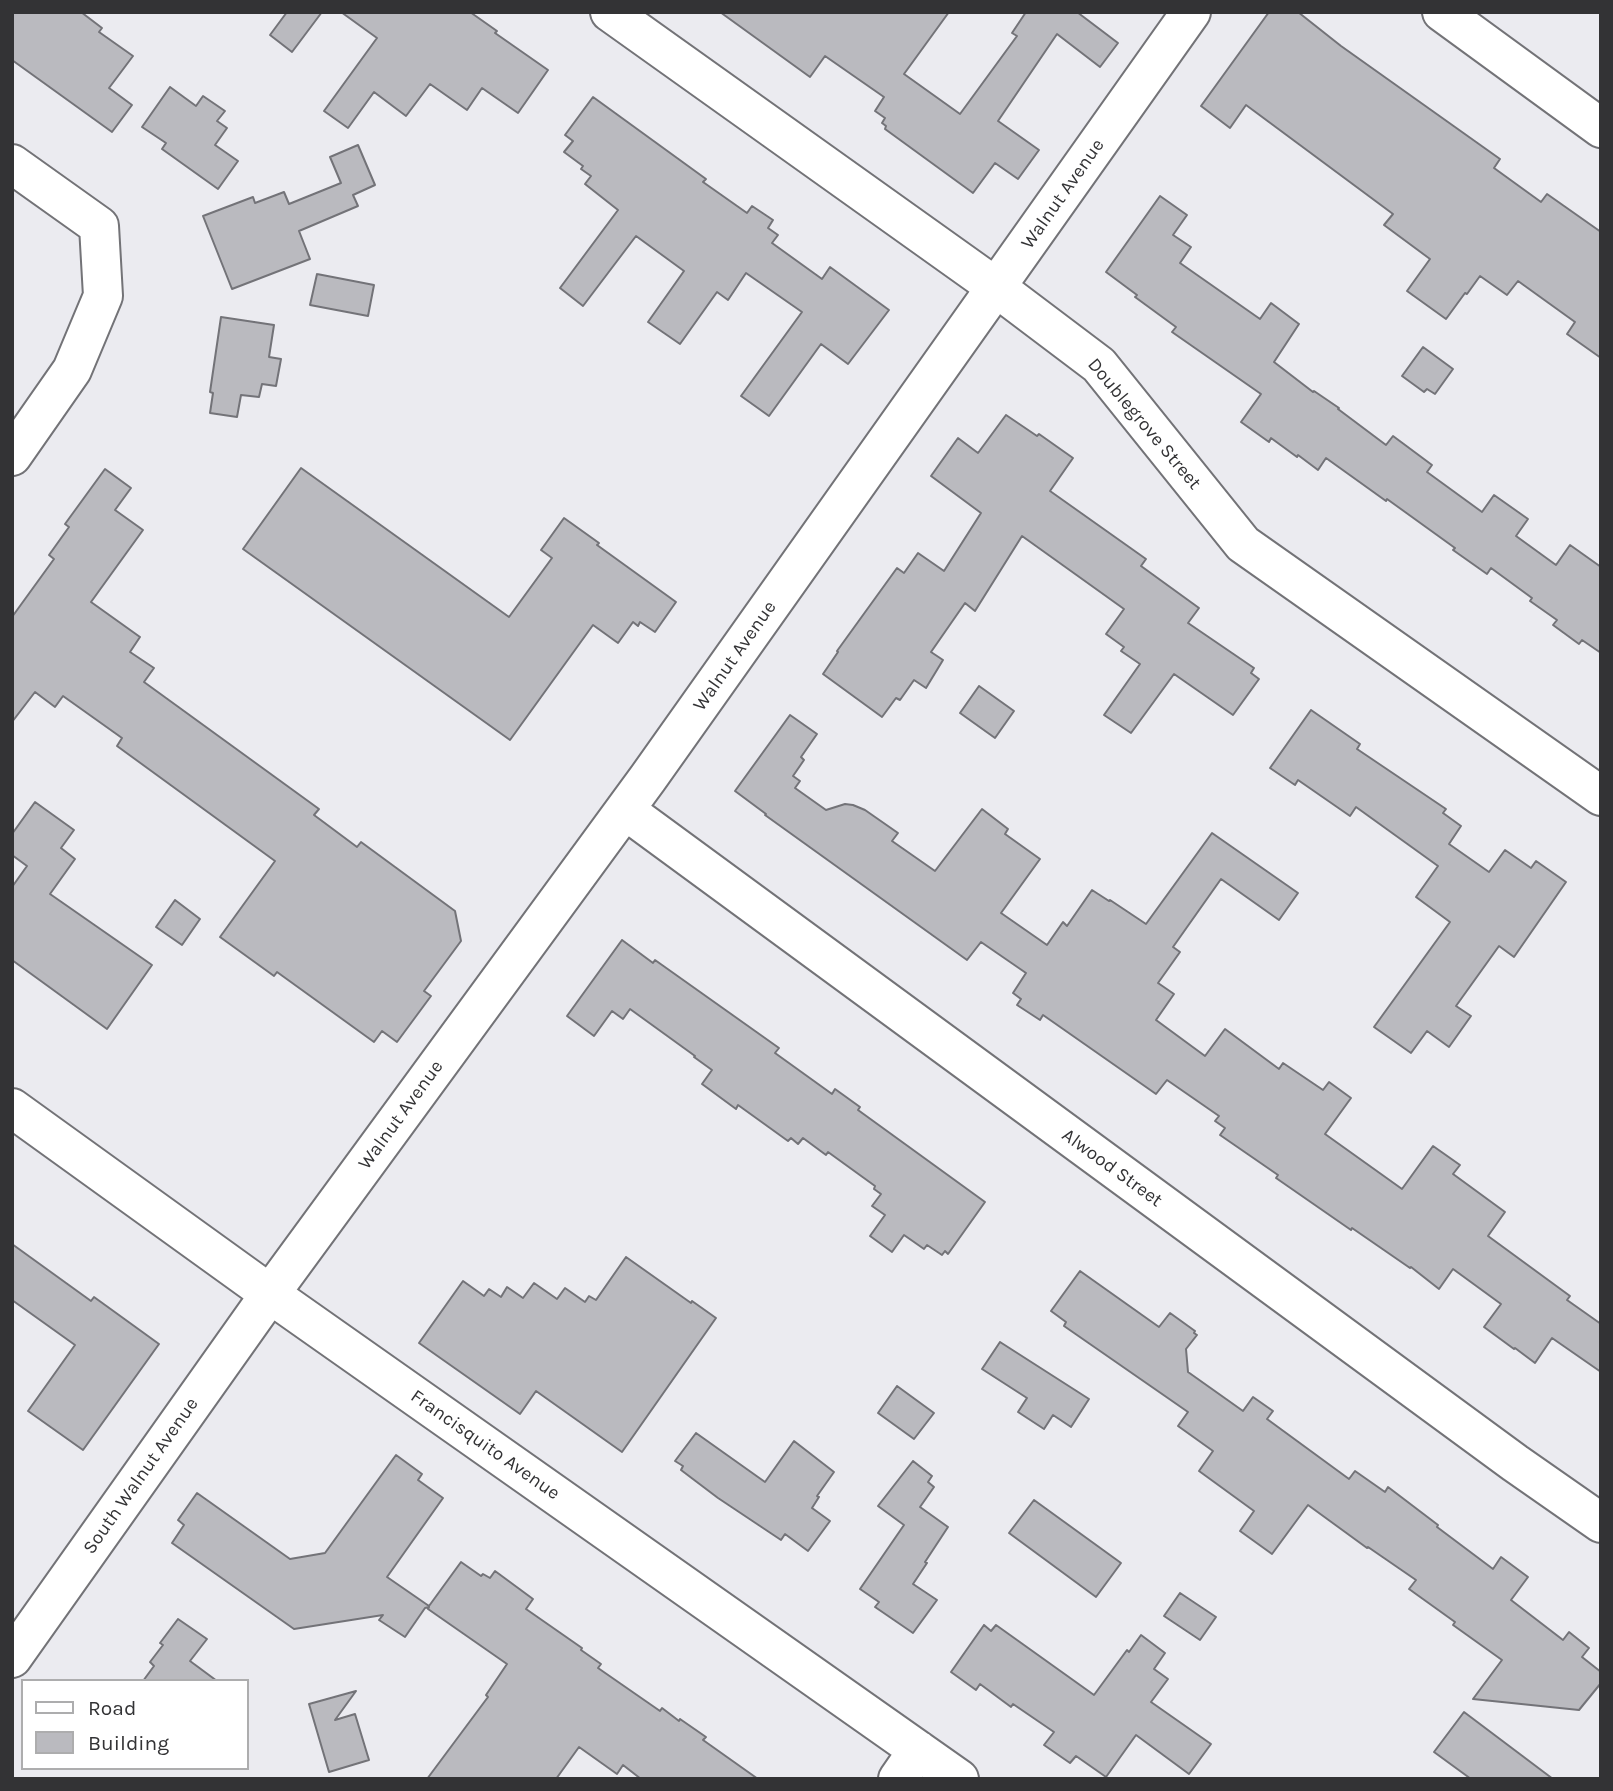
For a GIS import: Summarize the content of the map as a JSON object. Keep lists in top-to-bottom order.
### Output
{
  "streets": {
    "street": [
      "Walnut Avenue",
      "Doublegrove Street",
      "Alwood Street",
      "Francisquito Avenue",
      "South Walnut Avenue"
    ]
  },
  "crossings": [
    ["Walnut Avenue", "Doublegrove Street"],
    ["Walnut Avenue", "Alwood Street"],
    ["Walnut Avenue", "Francisquito Avenue"],
    ["Walnut Avenue", "South Walnut Avenue"],
    ["Francisquito Avenue", "South Walnut Avenue"]
  ],
  "legend": ["Road", "Building"]
}
